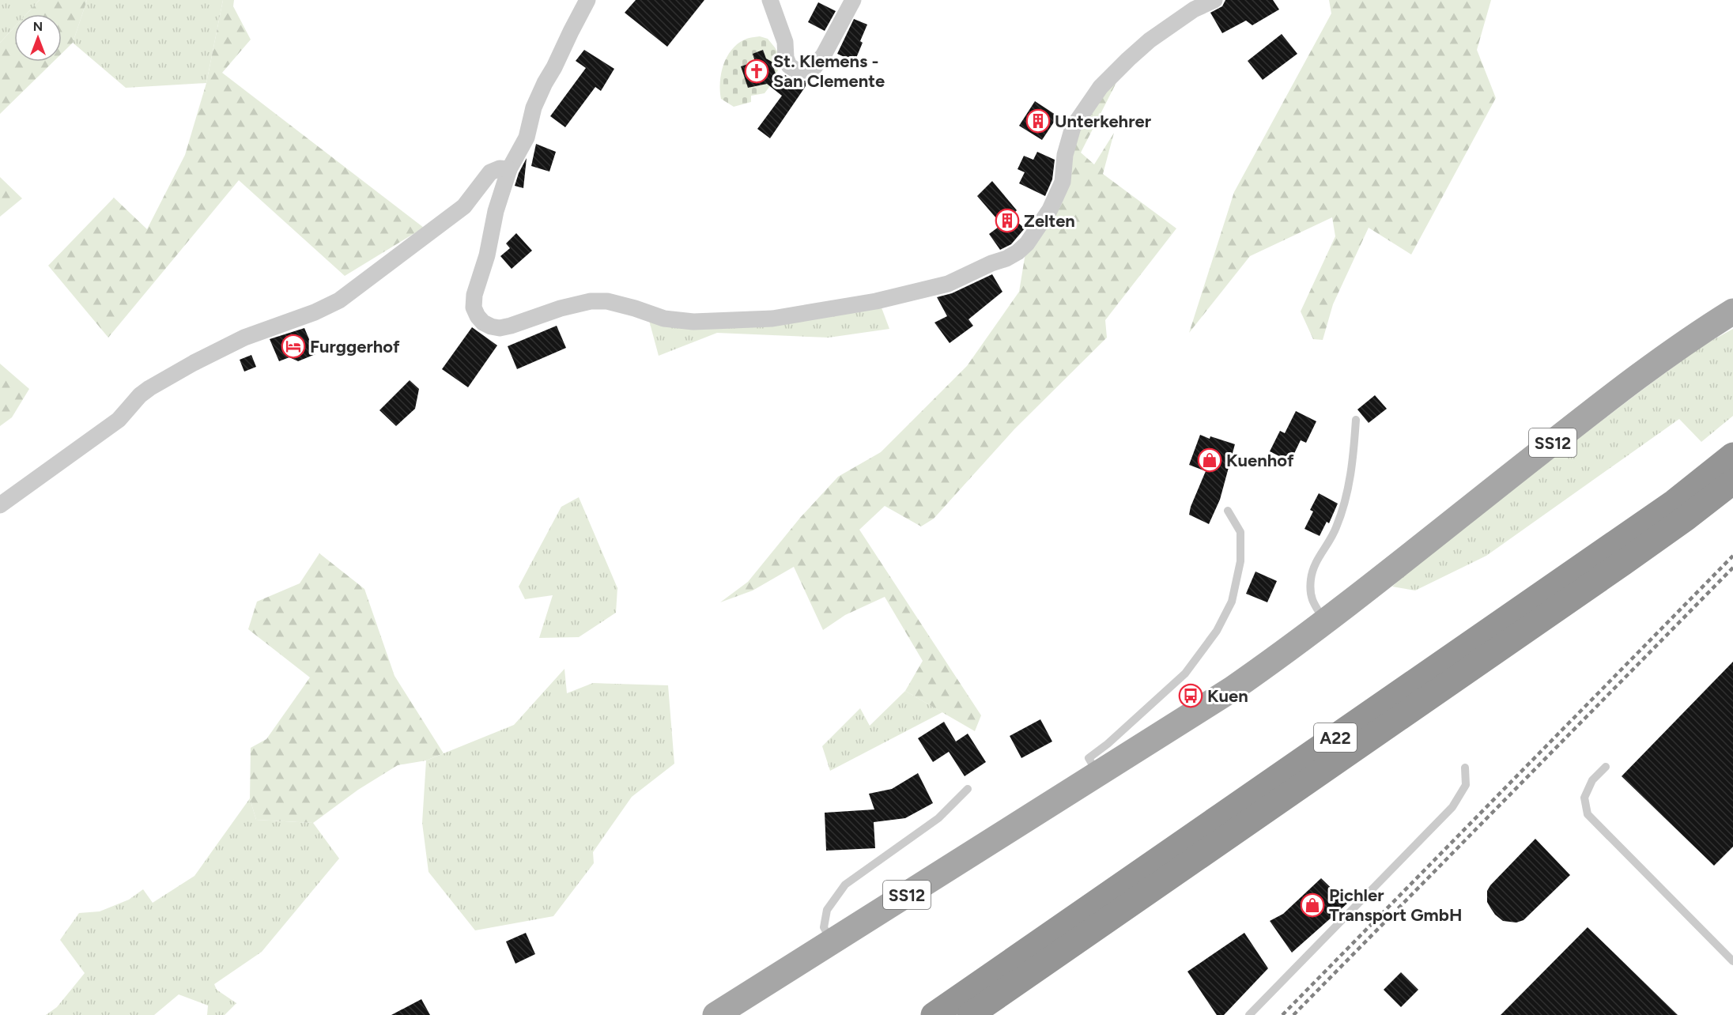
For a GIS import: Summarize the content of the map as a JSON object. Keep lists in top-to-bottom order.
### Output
{
  "streets": {
    "highway": ["A22"],
    "main road": ["SS12"]
  },
  "places": {
    "church": ["St. Klemens - San Clemente"],
    "building": ["Unterkehrer", "Zelten"],
    "hotel": ["Furggerhof"],
    "shop": ["Kuenhof", "Pichler Transport GmbH"],
    "bus stop": ["Kuen"]
  },
  "north": "top"
}
